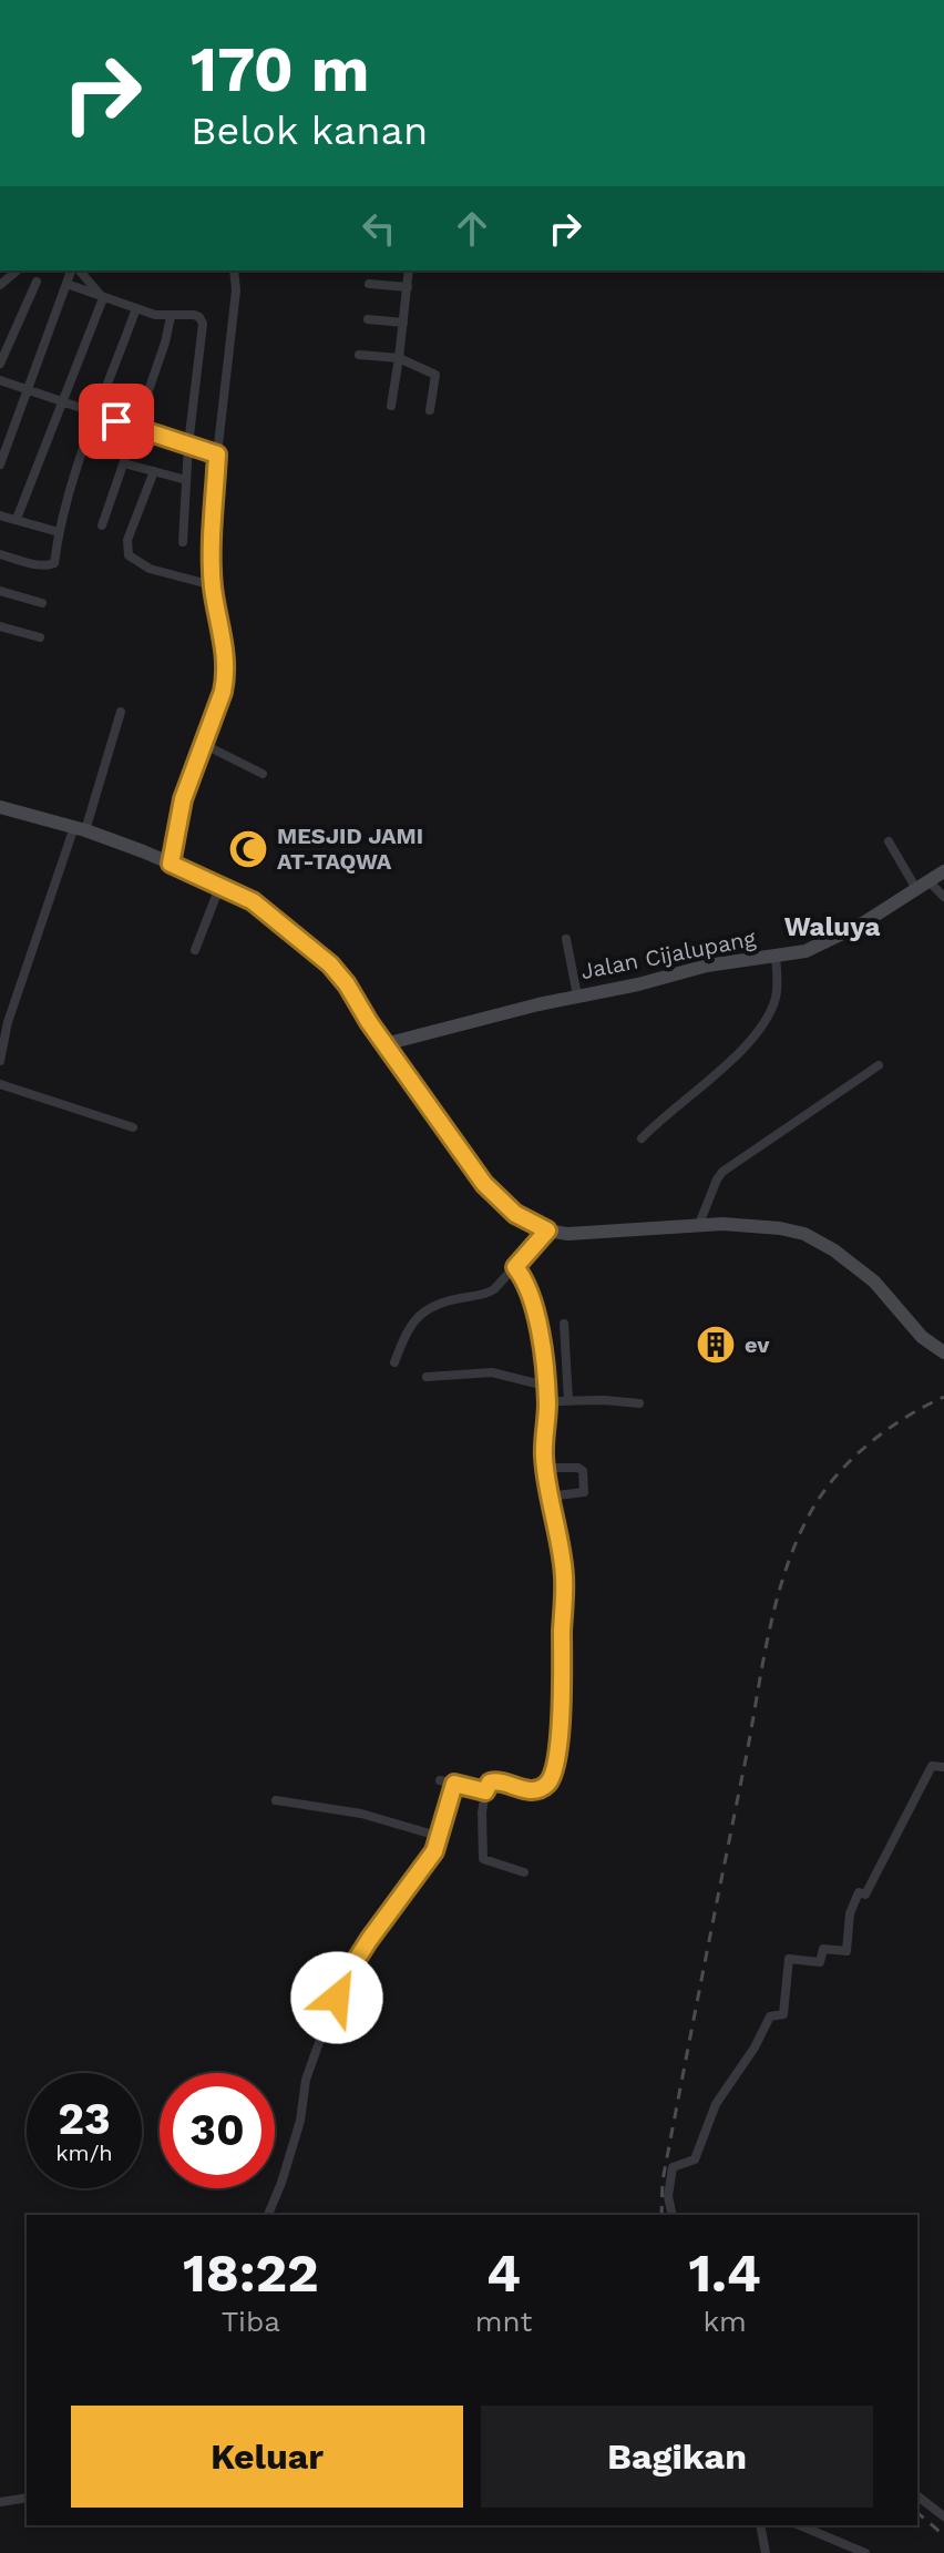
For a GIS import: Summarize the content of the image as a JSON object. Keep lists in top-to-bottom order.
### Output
{
  "streets": {
    "street": ["Jalan Cijalupang"]
  },
  "districts": ["Waluya"],
  "places": {
    "mosque": ["MESJID JAMI AT-TAQWA"],
    "building": ["ev"]
  },
  "page": {
    "turn": ["170 m", "Belok kanan"],
    "speed": "23 km/h",
    "limit": "30",
    "eta": [
      "18:22",
      "Tiba",
      "4",
      "mnt",
      "1.4",
      "km"
    ],
    "buttons": ["Keluar", "Bagikan"]
  }
}
